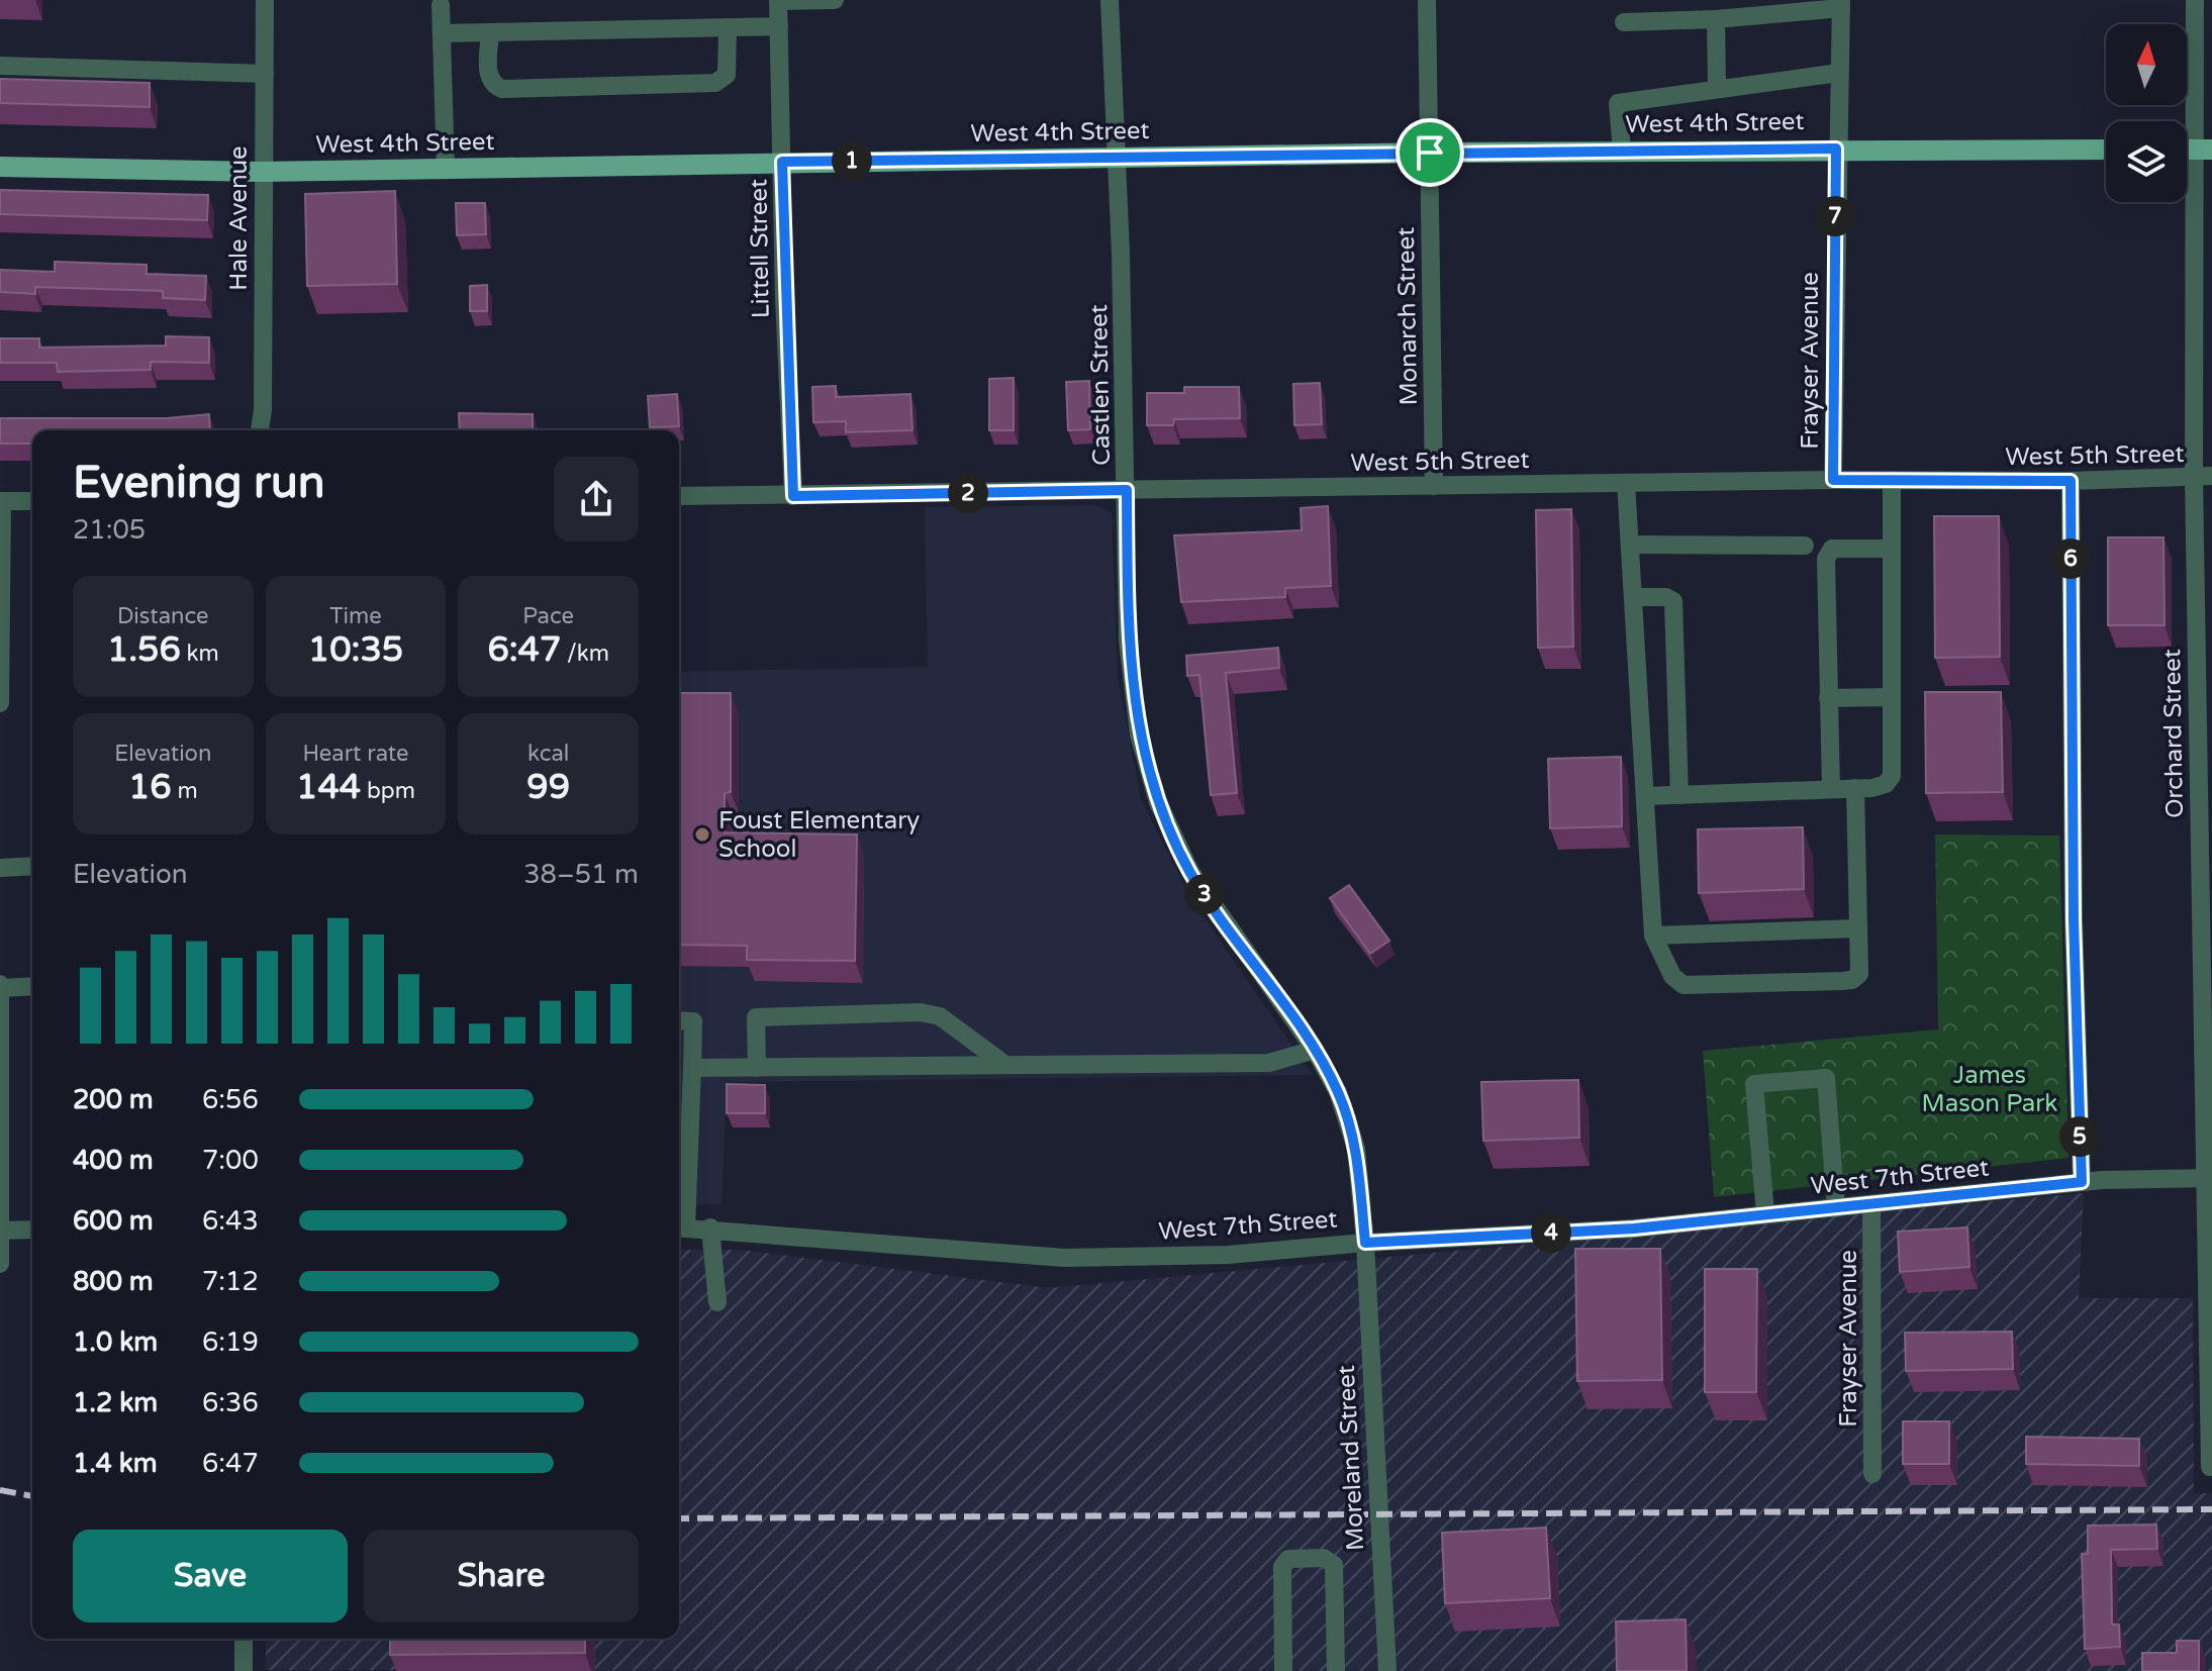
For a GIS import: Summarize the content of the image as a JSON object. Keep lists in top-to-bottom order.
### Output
{
  "streets": {
    "main road": ["West 4th Street"],
    "street": [
      "Hale Avenue",
      "Littell Street",
      "Monarch Street",
      "Frayser Avenue",
      "Castlen Street",
      "West 5th Street",
      "Orchard Street",
      "West 7th Street",
      "Moreland Street"
    ]
  },
  "crossings": [
    ["West 4th Street", "Hale Avenue"],
    ["West 4th Street", "Littell Street"],
    ["West 4th Street", "Monarch Street"],
    ["West 4th Street", "Frayser Avenue"],
    ["West 4th Street", "Castlen Street"],
    ["Littell Street", "West 5th Street"],
    ["Monarch Street", "West 5th Street"],
    ["Frayser Avenue", "West 5th Street"],
    ["Frayser Avenue", "West 7th Street"],
    ["Castlen Street", "West 5th Street"],
    ["Castlen Street", "West 7th Street"],
    ["Castlen Street", "Moreland Street"],
    ["West 5th Street", "Orchard Street"],
    ["Orchard Street", "West 7th Street"],
    ["West 7th Street", "Moreland Street"]
  ],
  "parks": ["James Mason Park"],
  "places": ["Foust Elementary School"],
  "north": "top",
  "page": {
    "pins": [
      "1",
      "7",
      "2",
      "6",
      "3",
      "5",
      "4"
    ],
    "heading": ["Evening run", "21:05"],
    "stats": [
      ["Distance", "1.56 km"],
      ["Time", "10:35"],
      ["Pace", "6:47 /km"],
      ["Elevation", "16 m"],
      ["Heart rate", "144 bpm"],
      ["kcal", "99"]
    ],
    "chart": ["Elevation", "38–51 m"],
    "list": [
      {
        "name": "200 m",
        "note": "6:56"
      },
      {
        "name": "400 m",
        "note": "7:00"
      },
      {
        "name": "600 m",
        "note": "6:43"
      },
      {
        "name": "800 m",
        "note": "7:12"
      },
      {
        "name": "1.0 km",
        "note": "6:19"
      },
      {
        "name": "1.2 km",
        "note": "6:36"
      },
      {
        "name": "1.4 km",
        "note": "6:47"
      }
    ],
    "buttons": ["Save", "Share"]
  }
}
